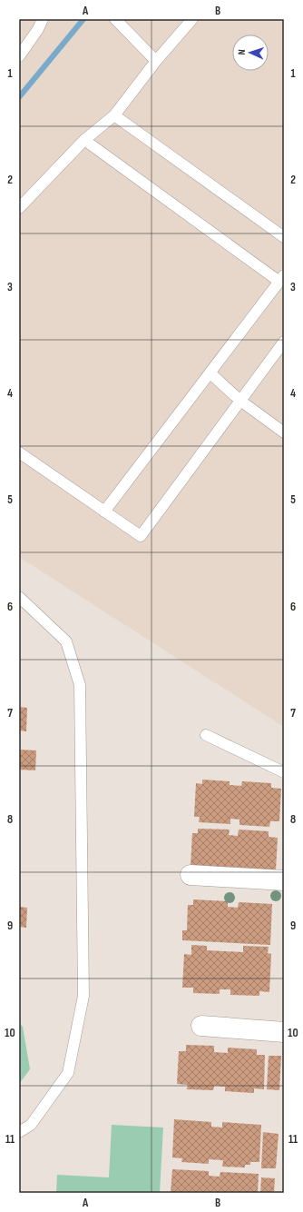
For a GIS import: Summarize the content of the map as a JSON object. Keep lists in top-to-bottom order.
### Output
{
  "north": "left",
  "grid": {
    "columns": ["A", "B"],
    "rows": [
      "1",
      "2",
      "3",
      "4",
      "5",
      "6",
      "7",
      "8",
      "9",
      "10",
      "11"
    ]
  }
}
